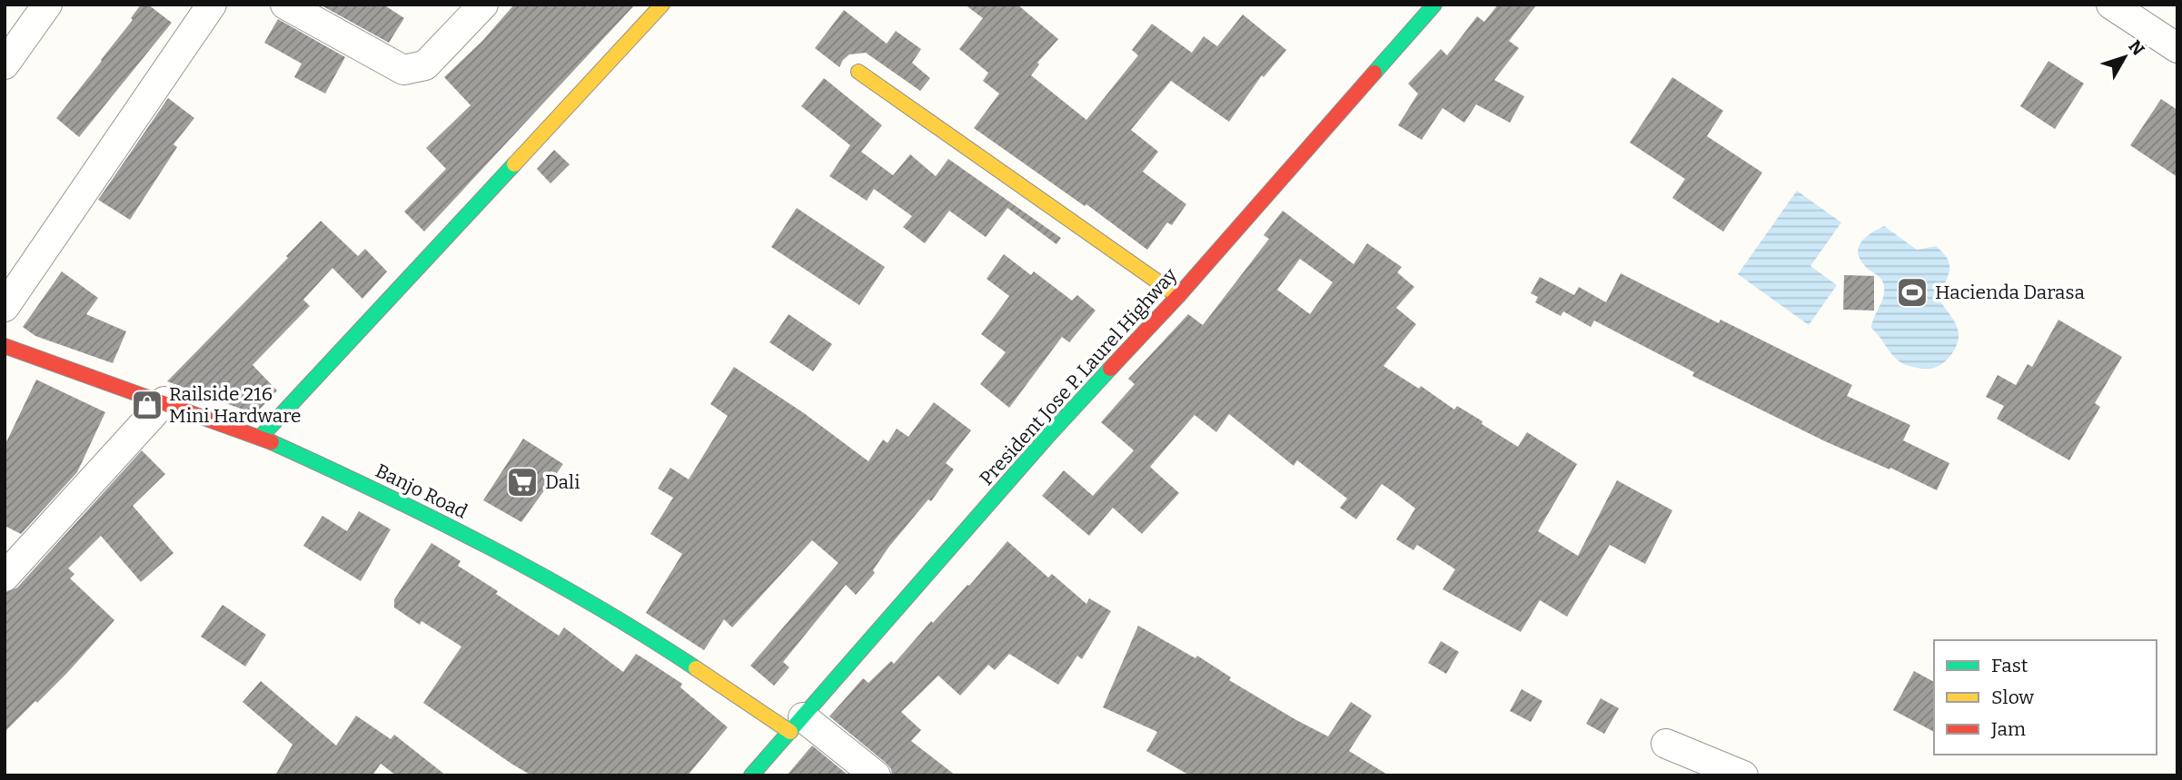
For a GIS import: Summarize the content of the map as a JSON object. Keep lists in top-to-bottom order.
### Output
{
  "streets": {
    "main road": ["President Jose P. Laurel Highway", "Banjo Road"]
  },
  "crossings": [
    ["President Jose P. Laurel Highway", "Banjo Road"]
  ],
  "places": {
    "sports": ["Hacienda Darasa"],
    "shop": ["Railside 216 Mini Hardware"],
    "supermarket": ["Dali"]
  },
  "legend": ["Fast", "Slow", "Jam"],
  "north": "top right"
}
